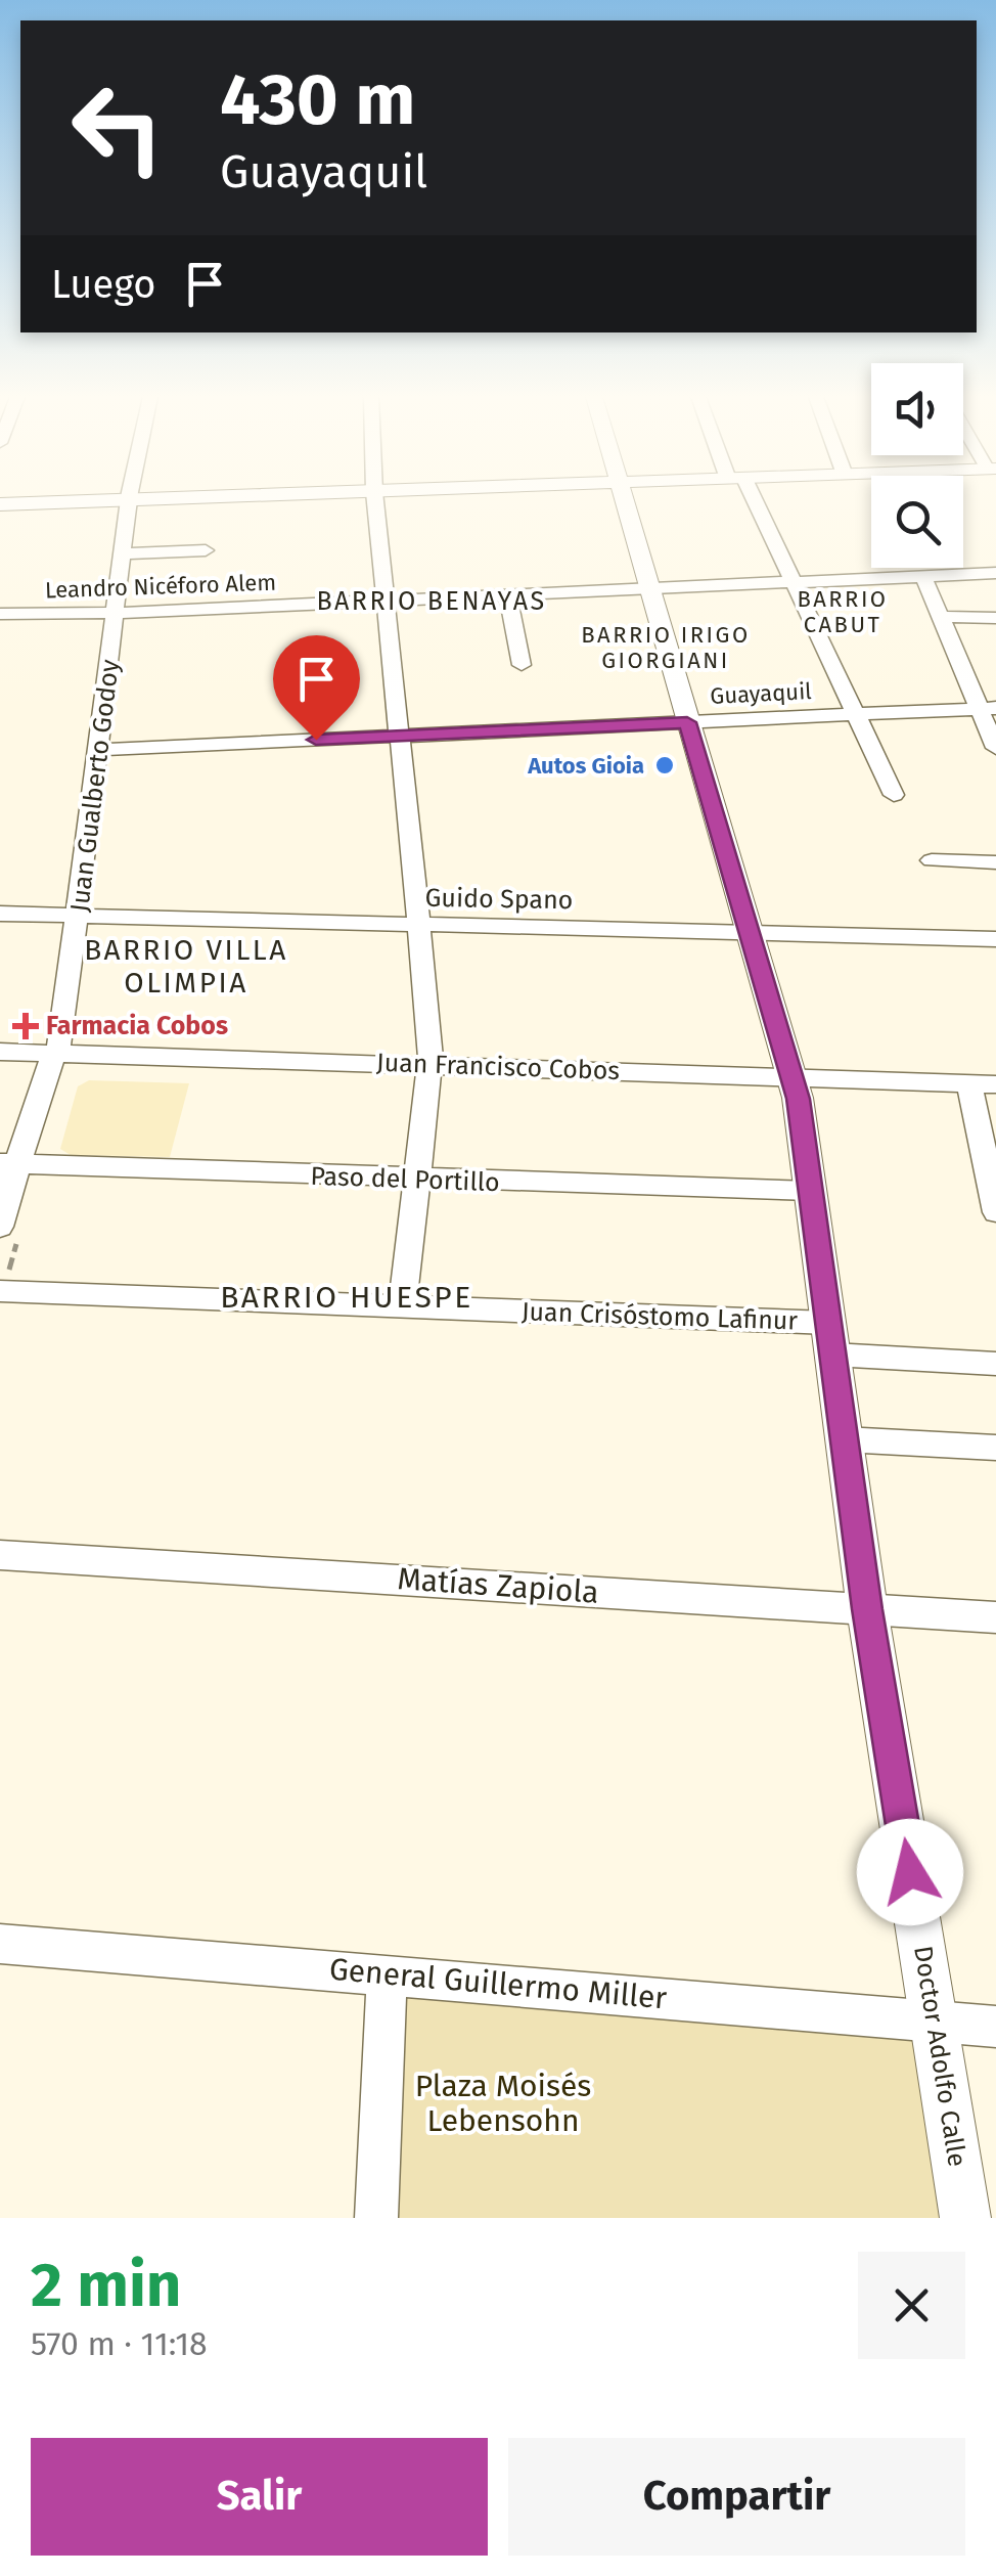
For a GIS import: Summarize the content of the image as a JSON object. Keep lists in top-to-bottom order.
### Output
{
  "streets": {
    "main road": ["Doctor Adolfo Calle"],
    "street": [
      "Leandro Nicéforo Alem",
      "Guayaquil",
      "Juan Gualberto Godoy",
      "Guido Spano",
      "Juan Francisco Cobos",
      "Paso del Portillo",
      "Juan Crisóstomo Lafinur",
      "Matías Zapiola",
      "General Guillermo Miller"
    ]
  },
  "crossings": [
    ["Leandro Nicéforo Alem", "Juan Gualberto Godoy"],
    ["Leandro Nicéforo Alem", "Doctor Adolfo Calle"],
    ["Guayaquil", "Juan Gualberto Godoy"],
    ["Guayaquil", "Doctor Adolfo Calle"],
    ["Juan Gualberto Godoy", "Guido Spano"],
    ["Juan Gualberto Godoy", "Juan Francisco Cobos"],
    ["Juan Gualberto Godoy", "Paso del Portillo"],
    ["Guido Spano", "Doctor Adolfo Calle"],
    ["Juan Francisco Cobos", "Doctor Adolfo Calle"],
    ["Paso del Portillo", "Doctor Adolfo Calle"],
    ["Juan Crisóstomo Lafinur", "Doctor Adolfo Calle"],
    ["Matías Zapiola", "Doctor Adolfo Calle"],
    ["General Guillermo Miller", "Doctor Adolfo Calle"]
  ],
  "districts": [
    "BARRIO CABUT",
    "BARRIO BENAYAS",
    "BARRIO IRIGO GIORGIANI",
    "BARRIO VILLA OLIMPIA",
    "BARRIO HUESPE"
  ],
  "parks": ["Plaza Moisés Lebensohn"],
  "places": {
    "other": ["Autos Gioia"],
    "health": ["Farmacia Cobos"]
  },
  "page": {
    "turn": ["430 m", "Guayaquil"],
    "then": "Luego",
    "heading": ["2 min", "570 m · 11:18"],
    "buttons": ["Salir", "Compartir"]
  }
}
